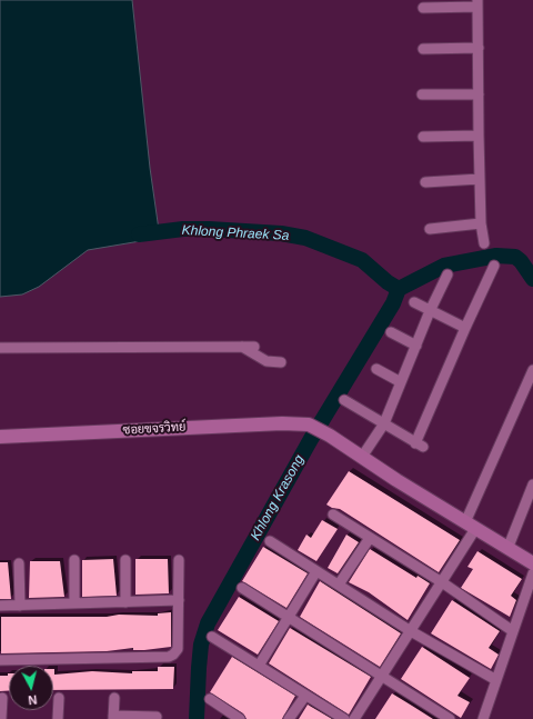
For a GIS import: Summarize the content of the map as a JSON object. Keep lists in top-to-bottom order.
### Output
{
  "streets": {
    "street": ["ซอยขจรวิทย์"]
  },
  "water": ["Khlong Phraek Sa", "Khlong Krasong"],
  "north": "bottom"
}
